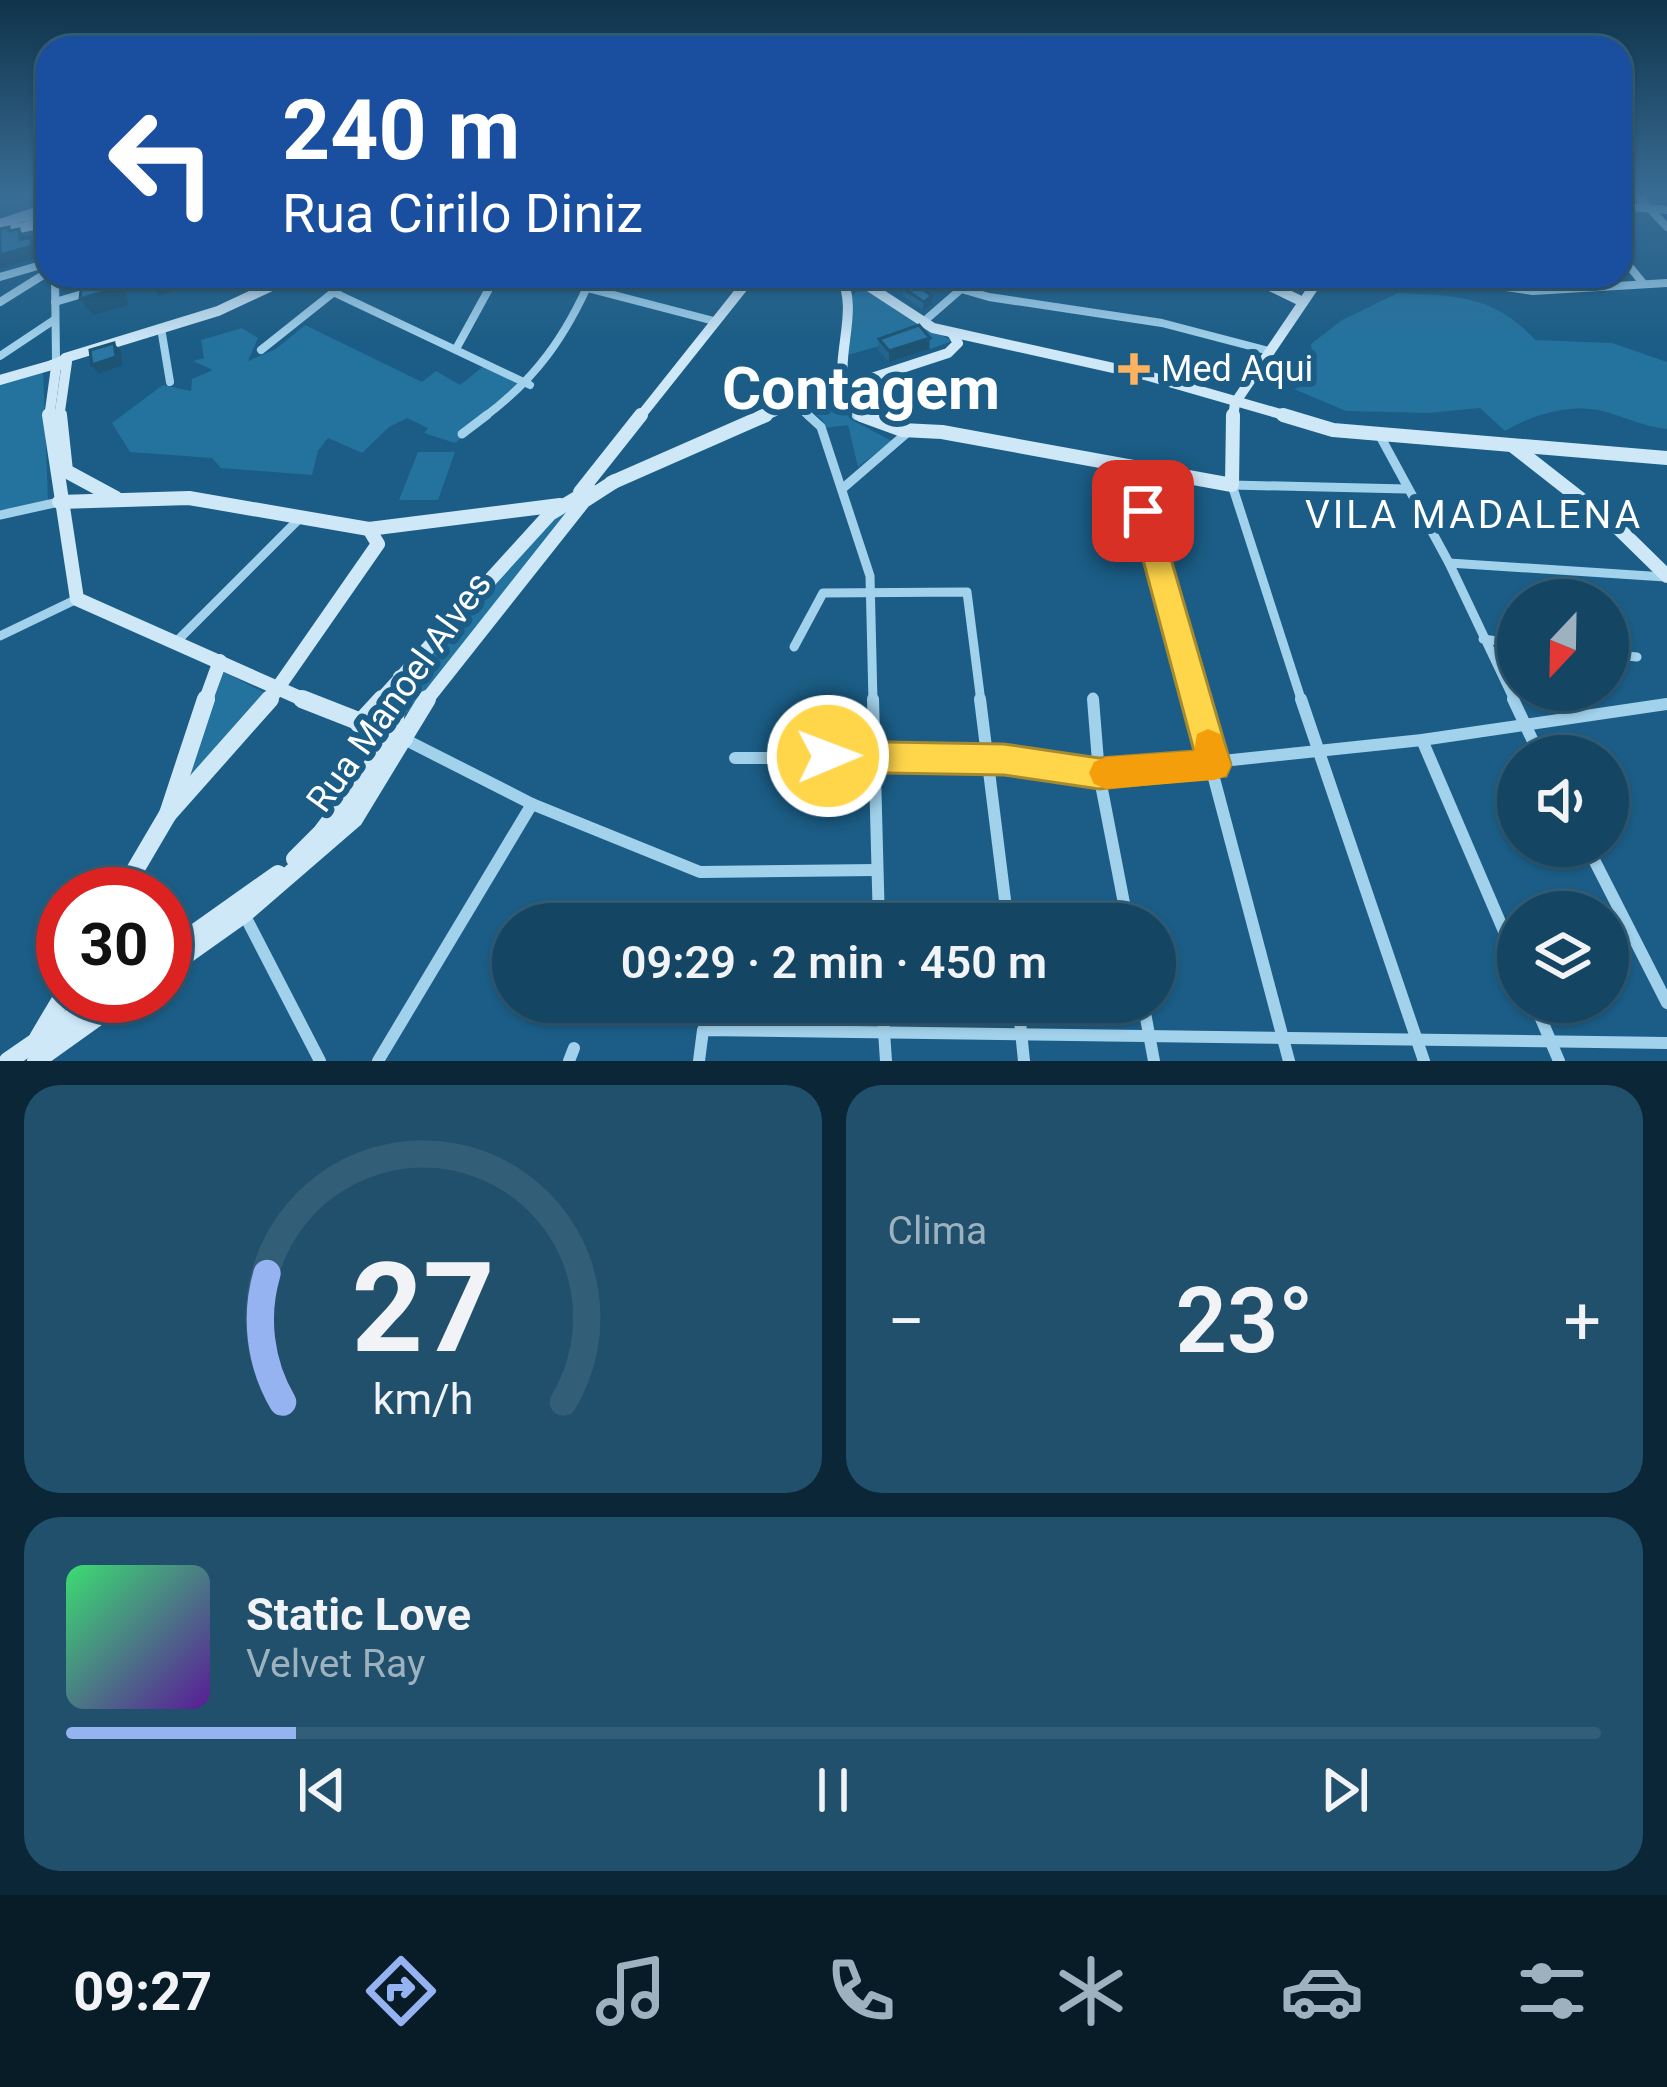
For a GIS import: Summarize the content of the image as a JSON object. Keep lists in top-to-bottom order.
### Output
{
  "streets": {
    "street": ["Rua Manoel Alves"]
  },
  "districts": ["Contagem", "VILA MADALENA"],
  "places": {
    "health": ["Med Aqui"]
  },
  "north": "bottom",
  "page": {
    "turn": ["240 m", "Rua Cirilo Diniz"],
    "limit": "30",
    "trip": "09:29 · 2 min · 450 m",
    "tile": "Clima",
    "heat": ["−", "23°", "+"],
    "song": ["Static Love", "Velvet Ray"],
    "tabs": "09:27",
    "gauge": ["27", "km/h"]
  }
}
